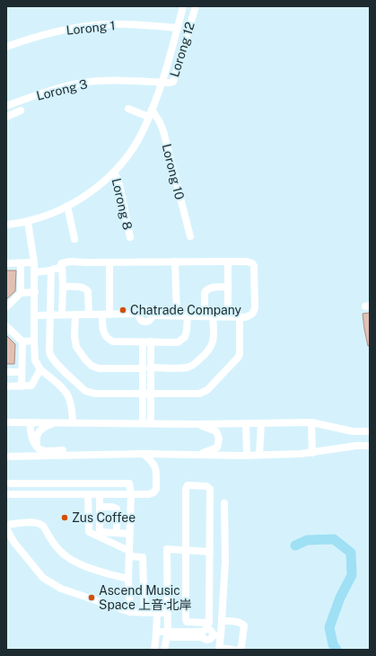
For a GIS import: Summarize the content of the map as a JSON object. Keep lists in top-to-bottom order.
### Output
{
  "streets": {
    "street": [
      "Lorong 1",
      "Lorong 12",
      "Lorong 3",
      "Lorong 10",
      "Lorong 8"
    ]
  },
  "crossings": [
    ["Lorong 12", "Lorong 3"]
  ],
  "places": ["Chatrade Company", "Zus Coffee", "Ascend Music Space 上音·北岸"]
}
